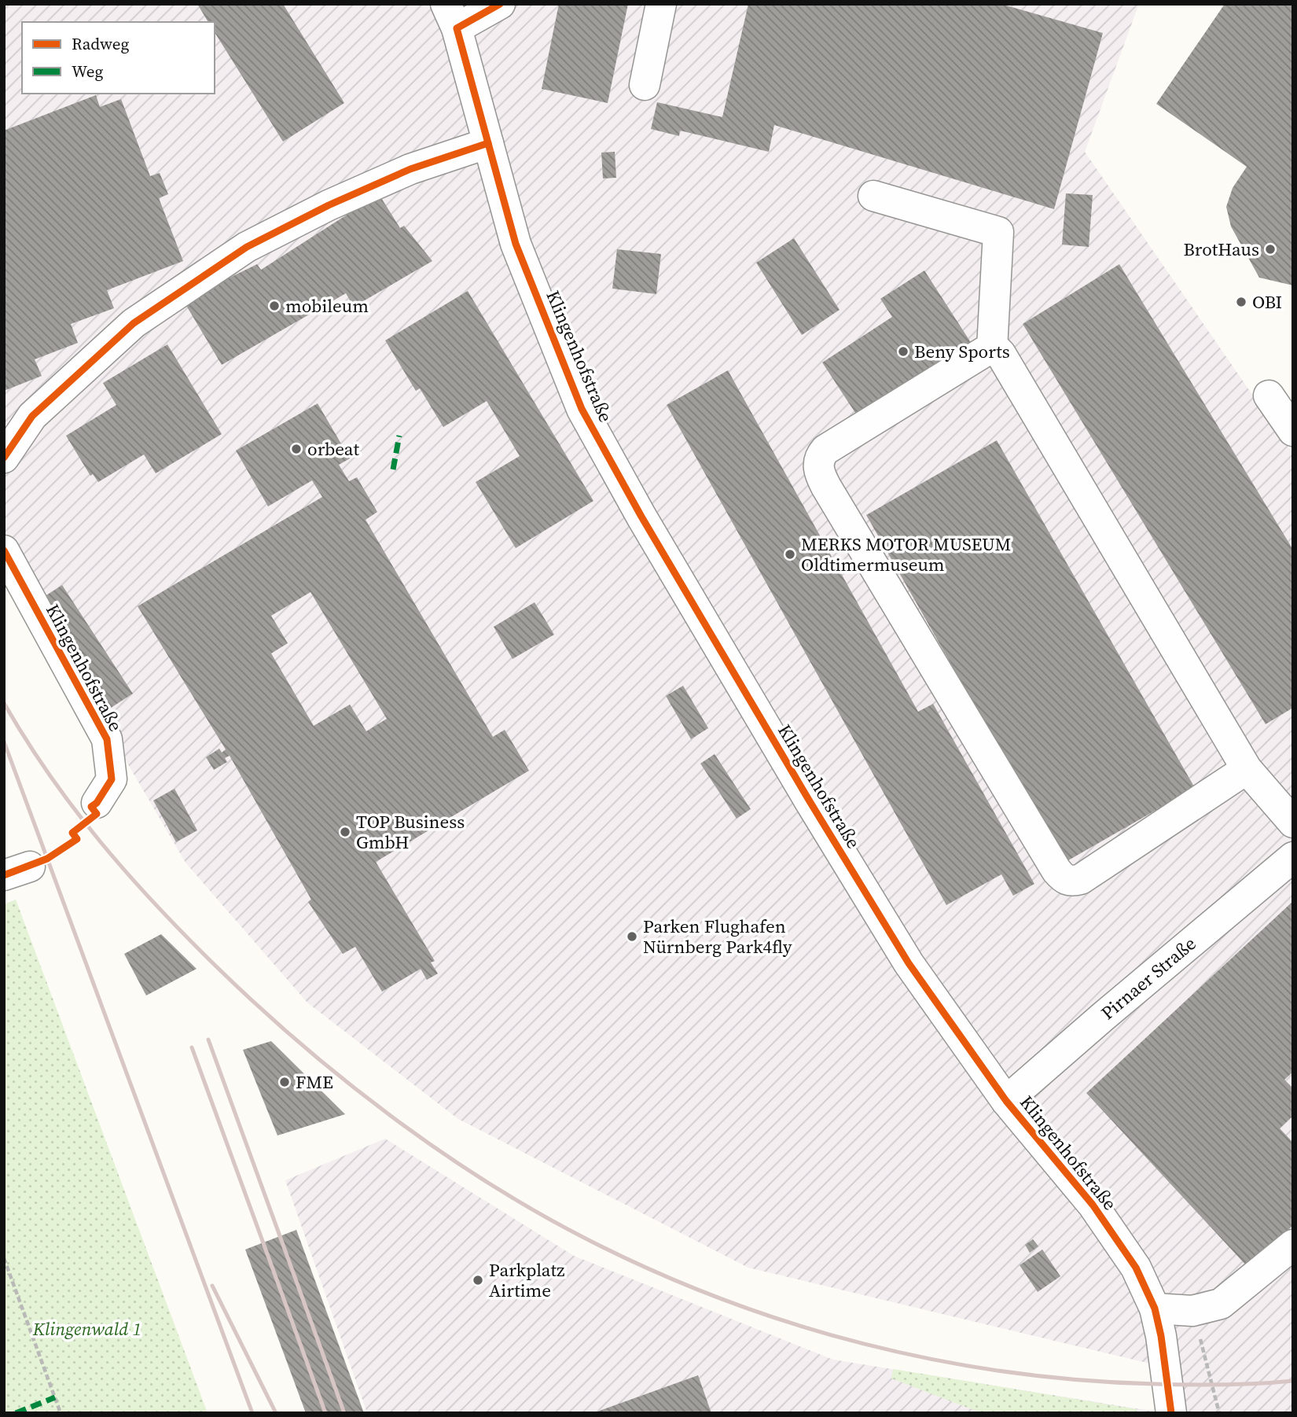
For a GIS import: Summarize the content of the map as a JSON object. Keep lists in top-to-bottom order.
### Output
{
  "streets": {
    "street": ["Klingenhofstraße", "Pirnaer Straße"]
  },
  "crossings": [
    ["Klingenhofstraße", "Pirnaer Straße"]
  ],
  "parks": ["Klingenwald 1"],
  "places": [
    "BrotHaus",
    "OBI",
    "mobileum",
    "Beny Sports",
    "orbeat",
    "MERKS MOTOR MUSEUM Oldtimermuseum",
    "TOP Business GmbH",
    "Parken Flughafen Nürnberg Park4fly",
    "FME",
    "Parkplatz Airtime"
  ],
  "legend": ["Radweg", "Weg"]
}
